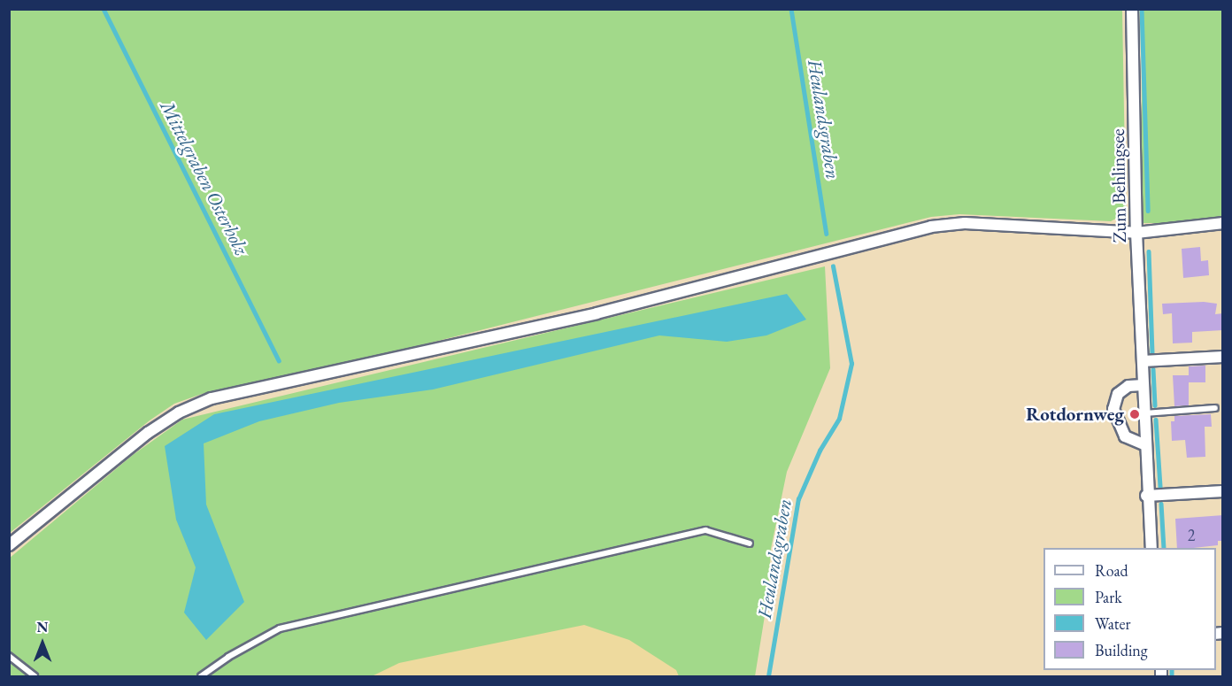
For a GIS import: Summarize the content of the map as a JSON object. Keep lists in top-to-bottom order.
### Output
{
  "streets": {
    "street": ["Zum Behlingsee"]
  },
  "water": ["Heulandsgraben", "Mittelgraben Osterholz"],
  "places": ["Rotdornweg"],
  "house_numbers": ["2"],
  "legend": [
    "Road",
    "Park",
    "Water",
    "Building"
  ],
  "north": "top"
}
